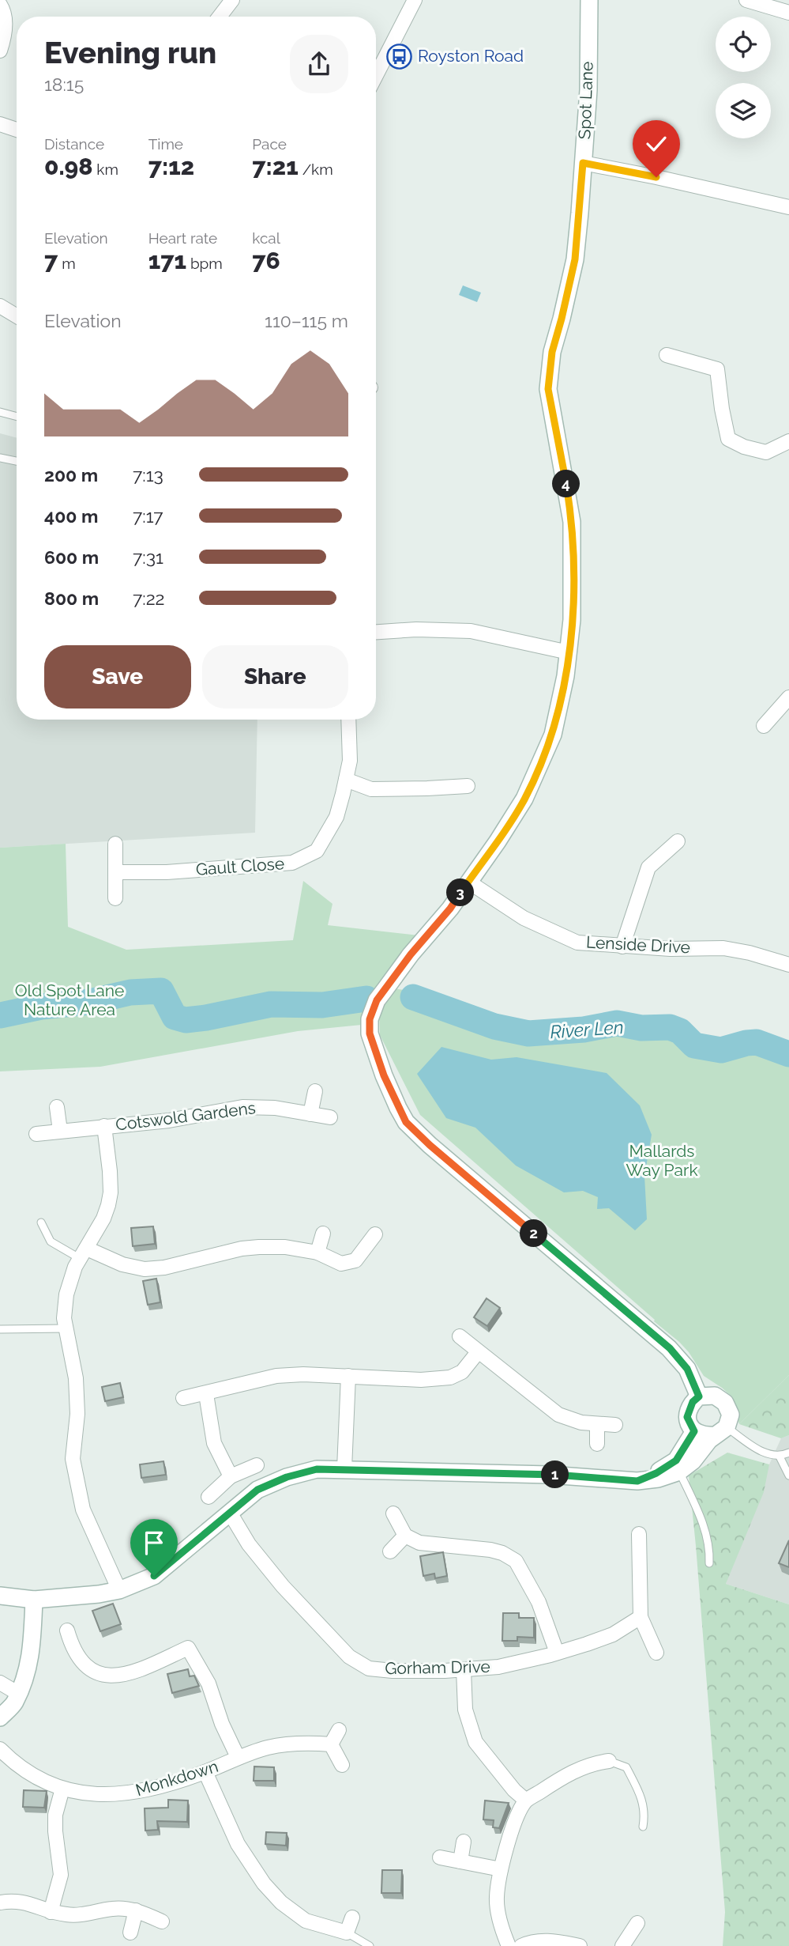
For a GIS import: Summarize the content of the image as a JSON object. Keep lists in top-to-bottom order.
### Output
{
  "streets": {
    "street": [
      "Spot Lane",
      "Gault Close",
      "Lenside Drive",
      "Cotswold Gardens",
      "Gorham Drive",
      "Monkdown"
    ]
  },
  "crossings": [
    ["Spot Lane", "Lenside Drive"]
  ],
  "water": ["River Len"],
  "parks": ["Old Spot Lane Nature Area", "Mallards Way Park"],
  "places": {
    "bus stop": ["Royston Road"]
  },
  "page": {
    "heading": ["Evening run", "18:15"],
    "stats": [
      ["Distance", "0.98 km"],
      ["Time", "7:12"],
      ["Pace", "7:21 /km"],
      ["Elevation", "7 m"],
      ["Heart rate", "171 bpm"],
      ["kcal", "76"]
    ],
    "chart": ["Elevation", "110–115 m"],
    "list": [
      {
        "name": "200 m",
        "note": "7:13"
      },
      {
        "name": "400 m",
        "note": "7:17"
      },
      {
        "name": "600 m",
        "note": "7:31"
      },
      {
        "name": "800 m",
        "note": "7:22"
      }
    ],
    "pins": [
      "4",
      "3",
      "2",
      "1"
    ],
    "buttons": ["Save", "Share"]
  }
}
